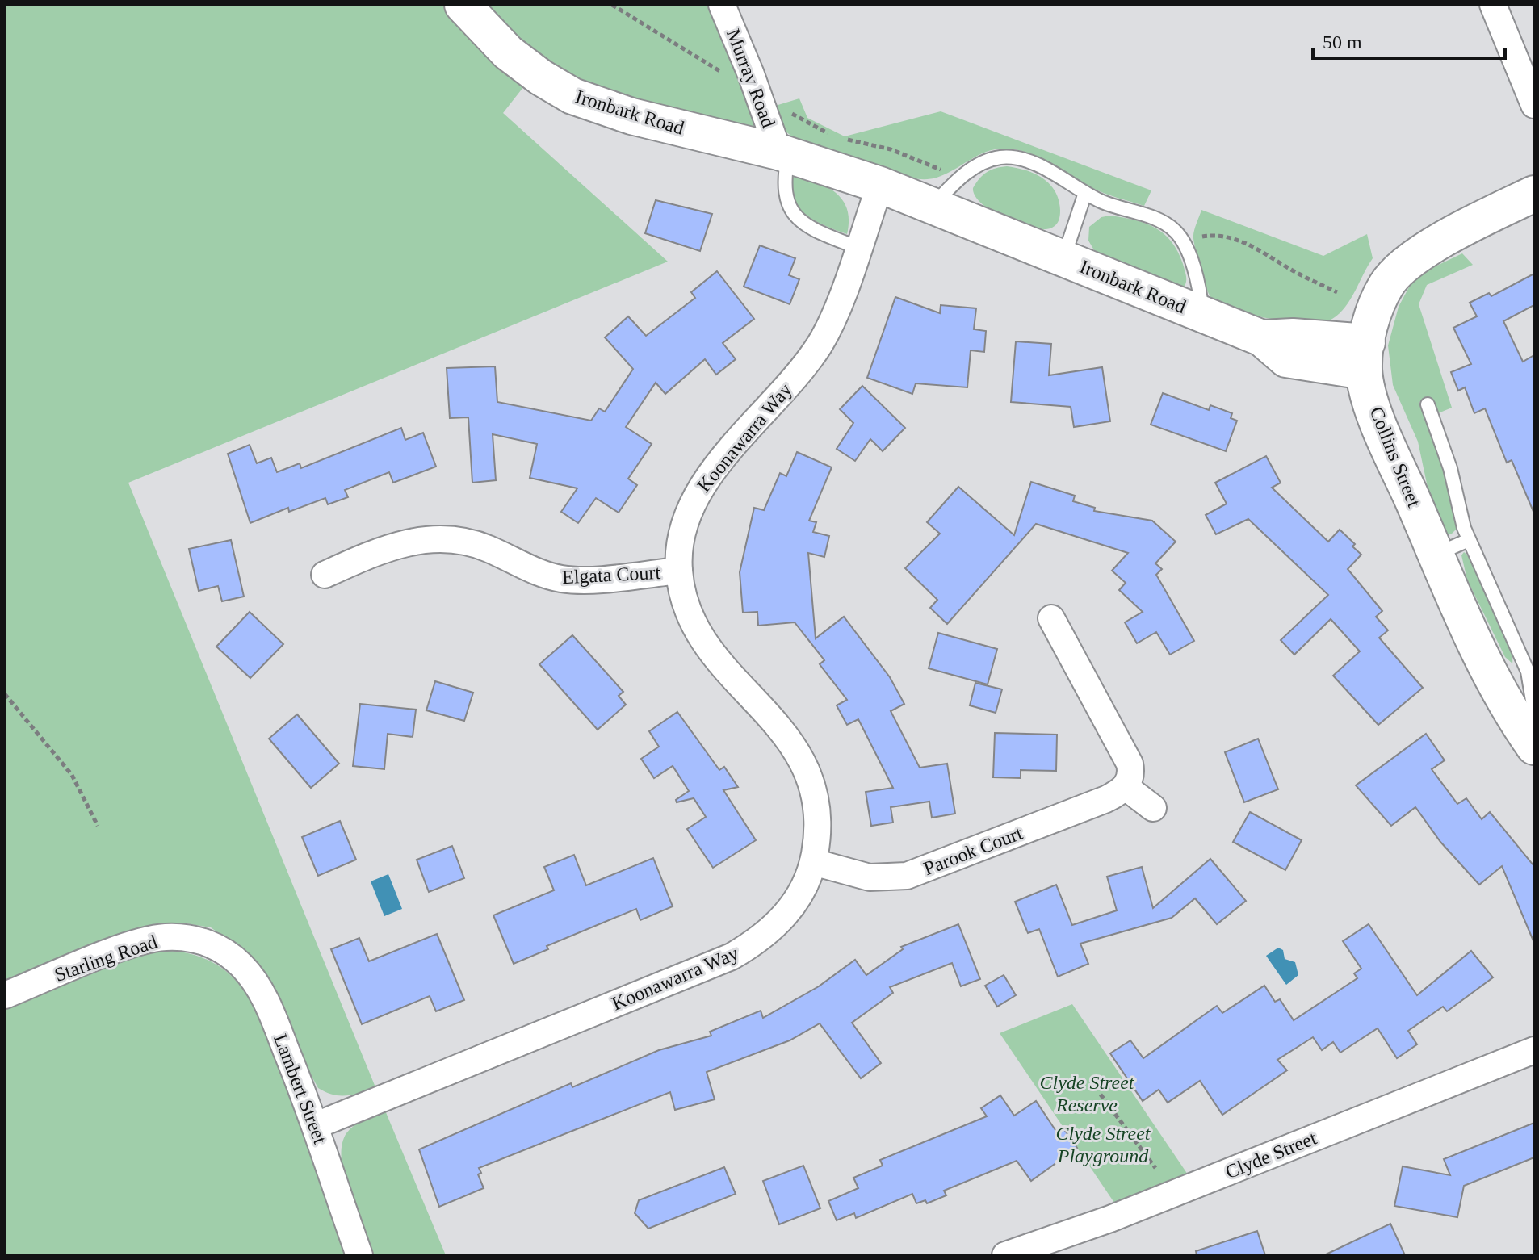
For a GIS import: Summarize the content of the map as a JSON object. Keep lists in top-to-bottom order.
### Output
{
  "streets": {
    "street": [
      "Murray Road",
      "Ironbark Road",
      "Koonawarra Way",
      "Collins Street",
      "Elgata Court",
      "Parook Court",
      "Starling Road",
      "Lambert Street",
      "Clyde Street"
    ]
  },
  "crossings": [
    ["Murray Road", "Ironbark Road"],
    ["Ironbark Road", "Koonawarra Way"],
    ["Ironbark Road", "Collins Street"],
    ["Koonawarra Way", "Elgata Court"],
    ["Koonawarra Way", "Parook Court"],
    ["Koonawarra Way", "Lambert Street"],
    ["Starling Road", "Lambert Street"]
  ],
  "parks": ["Clyde Street Reserve", "Clyde Street Playground"],
  "scale_bar": "50 m"
}
